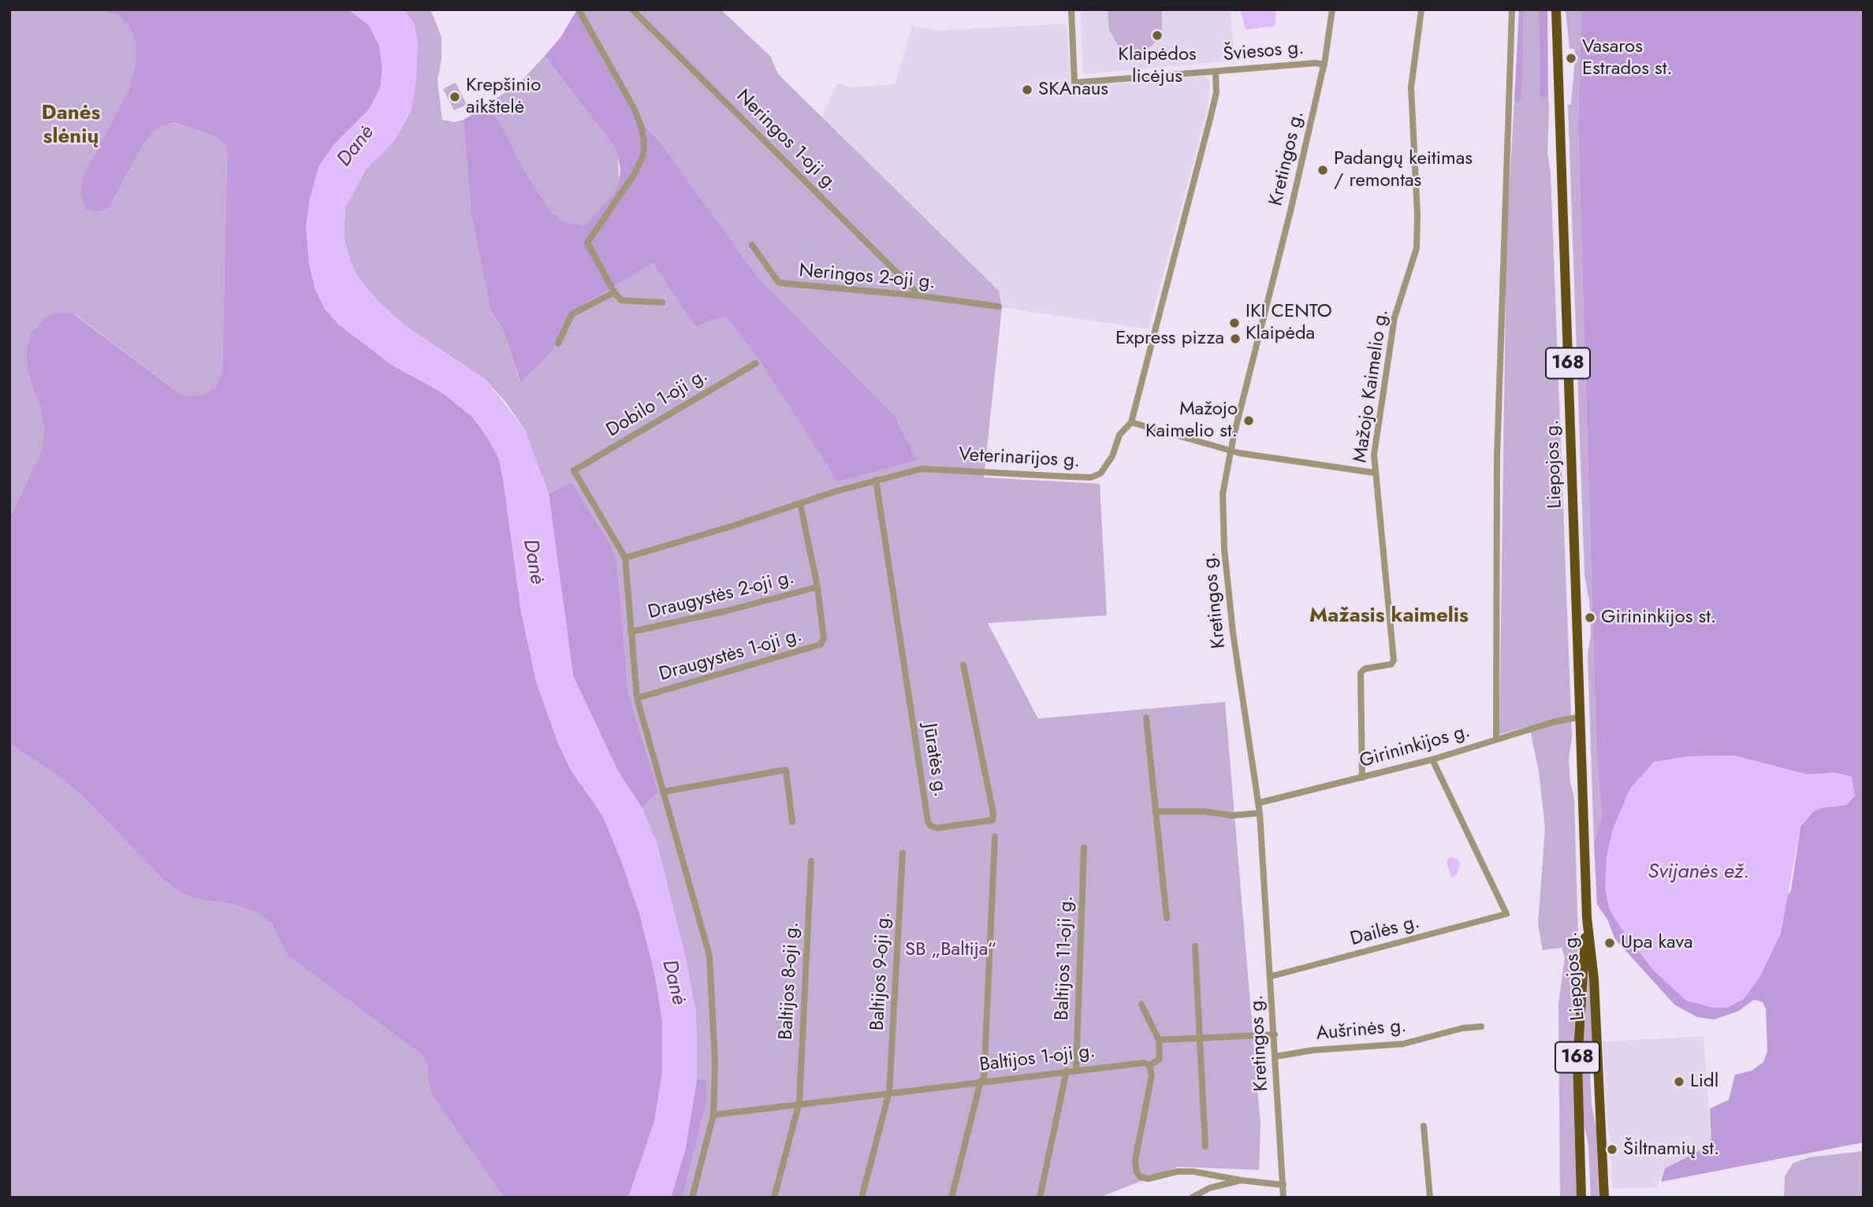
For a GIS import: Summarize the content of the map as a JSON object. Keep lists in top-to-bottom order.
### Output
{
  "streets": {
    "main road": ["168", "Liepojos g."],
    "street": [
      "Šviesos g.",
      "Neringos 1-oji g.",
      "Kretingos g.",
      "Neringos 2-oji g.",
      "Mažojo Kaimelio g.",
      "Dobilo 1-oji g.",
      "Veterinarijos g.",
      "Draugystės 2-oji g.",
      "Draugystės 1-oji g.",
      "Girininkijos g.",
      "Jūratės g.",
      "Dailės g.",
      "Baltijos 11-oji g.",
      "Baltijos 9-oji g.",
      "Baltijos 8-oji g.",
      "Aušrinės g.",
      "Baltijos 1-oji g."
    ]
  },
  "crossings": [
    ["Šviesos g.", "Kretingos g."],
    ["Šviesos g.", "Veterinarijos g."],
    ["Neringos 1-oji g.", "Neringos 2-oji g."],
    ["Kretingos g.", "Girininkijos g."],
    ["Kretingos g.", "Dailės g."],
    ["Kretingos g.", "Aušrinės g."],
    ["Mažojo Kaimelio g.", "Girininkijos g."],
    ["Dobilo 1-oji g.", "Veterinarijos g."],
    ["Veterinarijos g.", "Draugystės 1-oji g."],
    ["Veterinarijos g.", "Jūratės g."],
    ["Liepojos g.", "Girininkijos g."],
    ["Draugystės 2-oji g.", "Draugystės 1-oji g."],
    ["Girininkijos g.", "Dailės g."],
    ["Baltijos 11-oji g.", "Baltijos 1-oji g."],
    ["Baltijos 9-oji g.", "Baltijos 1-oji g."],
    ["Baltijos 8-oji g.", "Baltijos 1-oji g."]
  ],
  "districts": ["Danės slėnių", "Mažasis kaimelis"],
  "water": ["Danė", "Svijanės ež."],
  "parks": ["SB „Baltija“"],
  "places": [
    "Klaipėdos licėjus",
    "Vasaros Estrados st.",
    "SKAnaus",
    "Krepšinio aikštelė",
    "Padangų keitimas / remontas",
    "IKI CENTO Klaipėda",
    "Express pizza",
    "Mažojo Kaimelio st.",
    "Girininkijos st.",
    "Upa kava",
    "Lidl",
    "Šiltnamių st."
  ]
}
